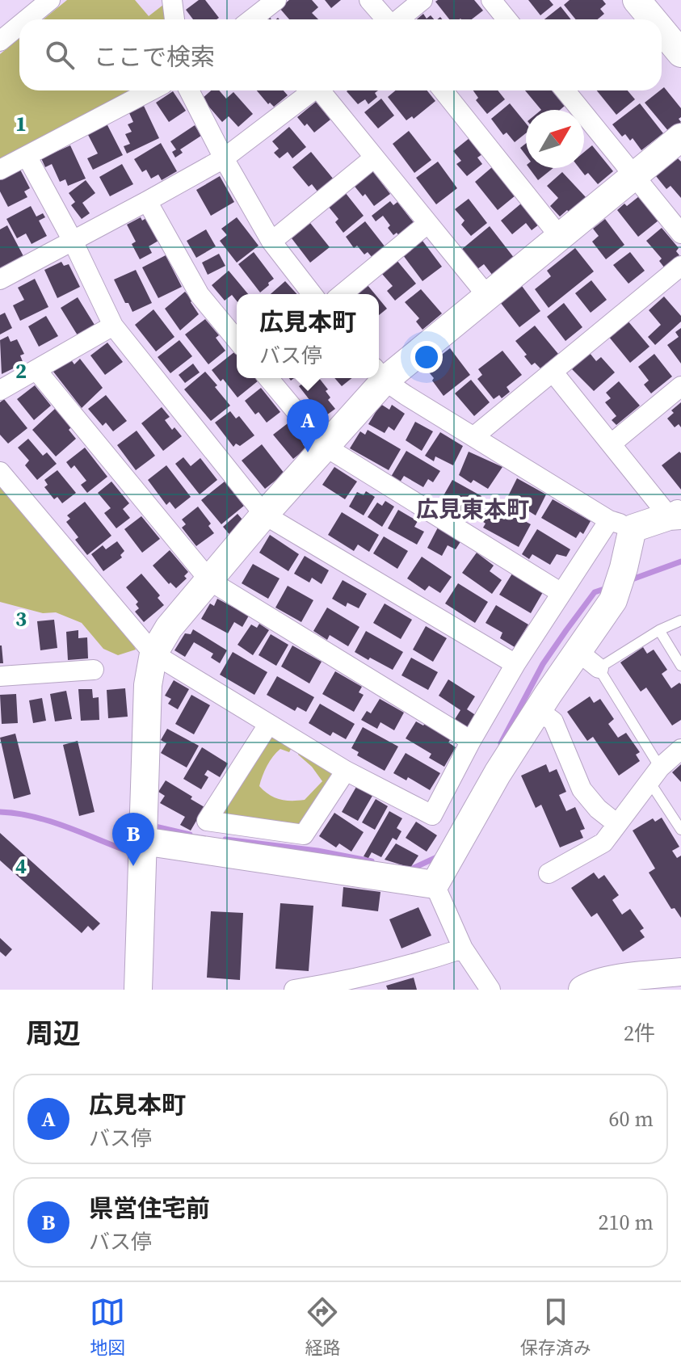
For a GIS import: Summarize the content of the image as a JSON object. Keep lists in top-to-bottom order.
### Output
{
  "districts": ["広見東本町"],
  "north": "top right",
  "page": {
    "search": "ここで検索",
    "popup": ["広見本町", "バス停"],
    "pins": ["A", "B"],
    "heading": ["周辺", "2件"],
    "list": [
      {
        "mark": "A",
        "name": "広見本町",
        "note": "バス停",
        "value": "60 m"
      },
      {
        "mark": "B",
        "name": "県営住宅前",
        "note": "バス停",
        "value": "210 m"
      }
    ],
    "nav": ["地図", "経路", "保存済み"]
  },
  "grid": {
    "rows": [
      "1",
      "2",
      "3",
      "4"
    ]
  }
}
